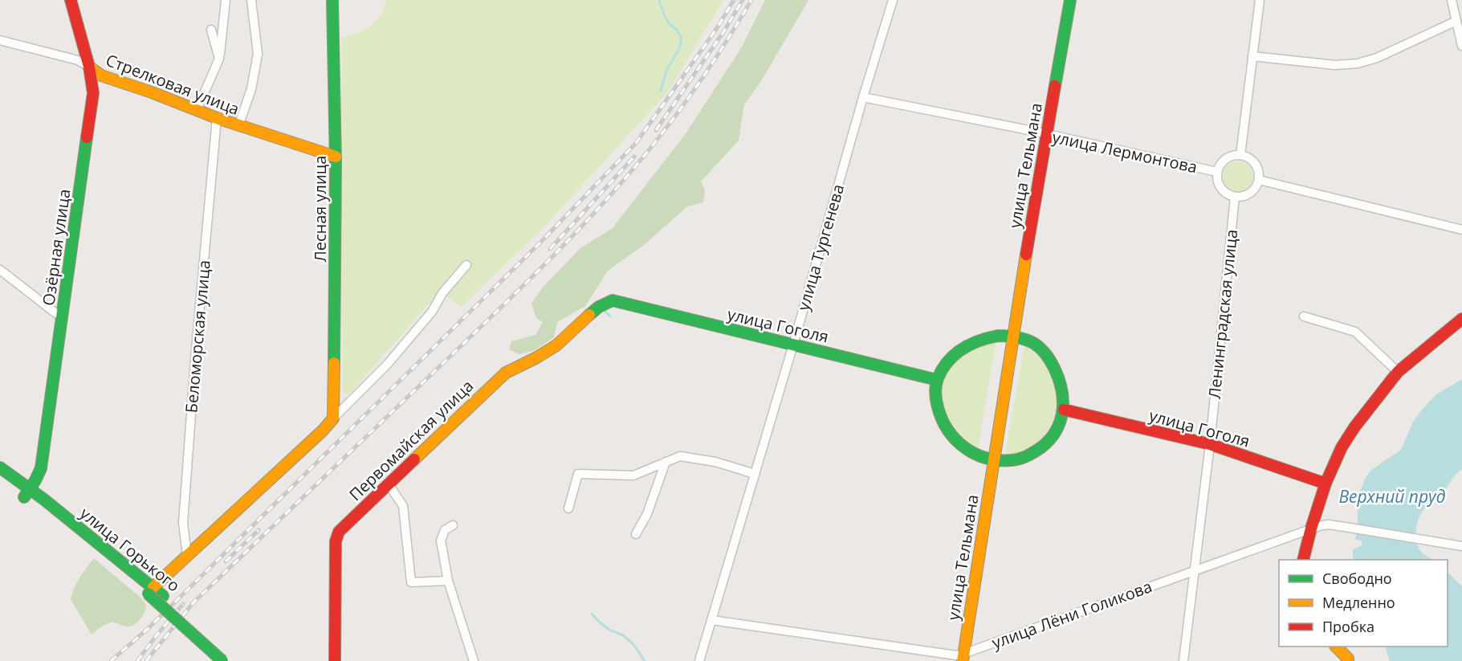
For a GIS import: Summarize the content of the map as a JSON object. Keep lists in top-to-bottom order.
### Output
{
  "streets": {
    "street": [
      "Стрелковая улица",
      "улица Лермонтова",
      "улица Тельмана",
      "Лесная улица",
      "Озёрная улица",
      "улица Тургенева",
      "Ленинградская улица",
      "улица Гоголя",
      "Беломорская улица",
      "Первомайская улица",
      "улица Горького",
      "улица Лёни Голикова"
    ]
  },
  "crossings": [
    ["Стрелковая улица", "Лесная улица"],
    ["Стрелковая улица", "Озёрная улица"],
    ["Стрелковая улица", "Беломорская улица"],
    ["улица Лермонтова", "улица Тельмана"],
    ["улица Лермонтова", "улица Тургенева"],
    ["улица Лермонтова", "Ленинградская улица"],
    ["улица Тельмана", "улица Лёни Голикова"],
    ["Озёрная улица", "улица Горького"],
    ["улица Тургенева", "улица Гоголя"],
    ["улица Тургенева", "улица Лёни Голикова"],
    ["Ленинградская улица", "улица Гоголя"],
    ["Ленинградская улица", "улица Лёни Голикова"],
    ["улица Гоголя", "Первомайская улица"]
  ],
  "water": ["Верхний пруд"],
  "legend": ["Свободно", "Медленно", "Пробка"]
}
